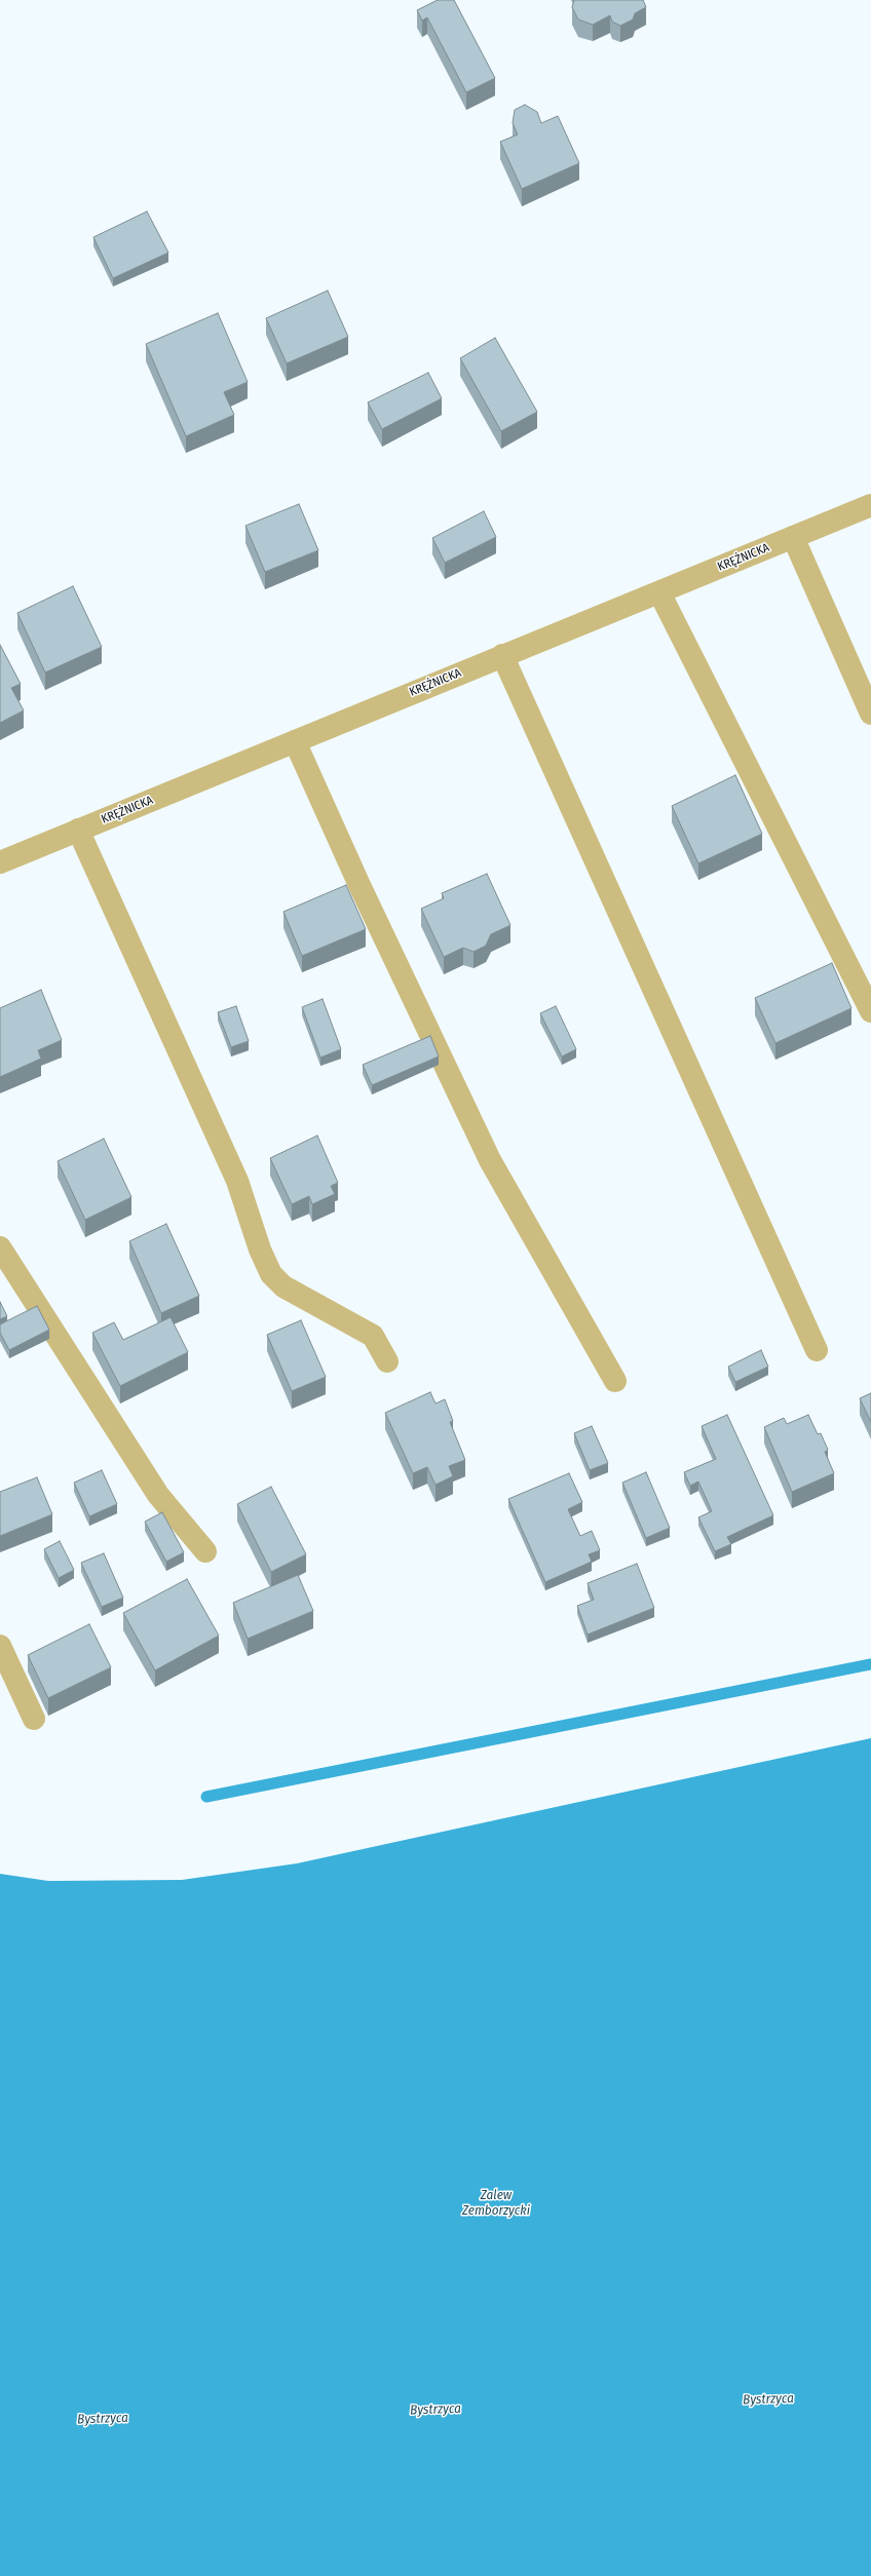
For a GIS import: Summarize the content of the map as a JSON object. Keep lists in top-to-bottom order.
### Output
{
  "streets": {
    "street": ["KRĘŻNICKA"]
  },
  "water": ["Zalew Zemborzycki", "Bystrzyca"]
}
